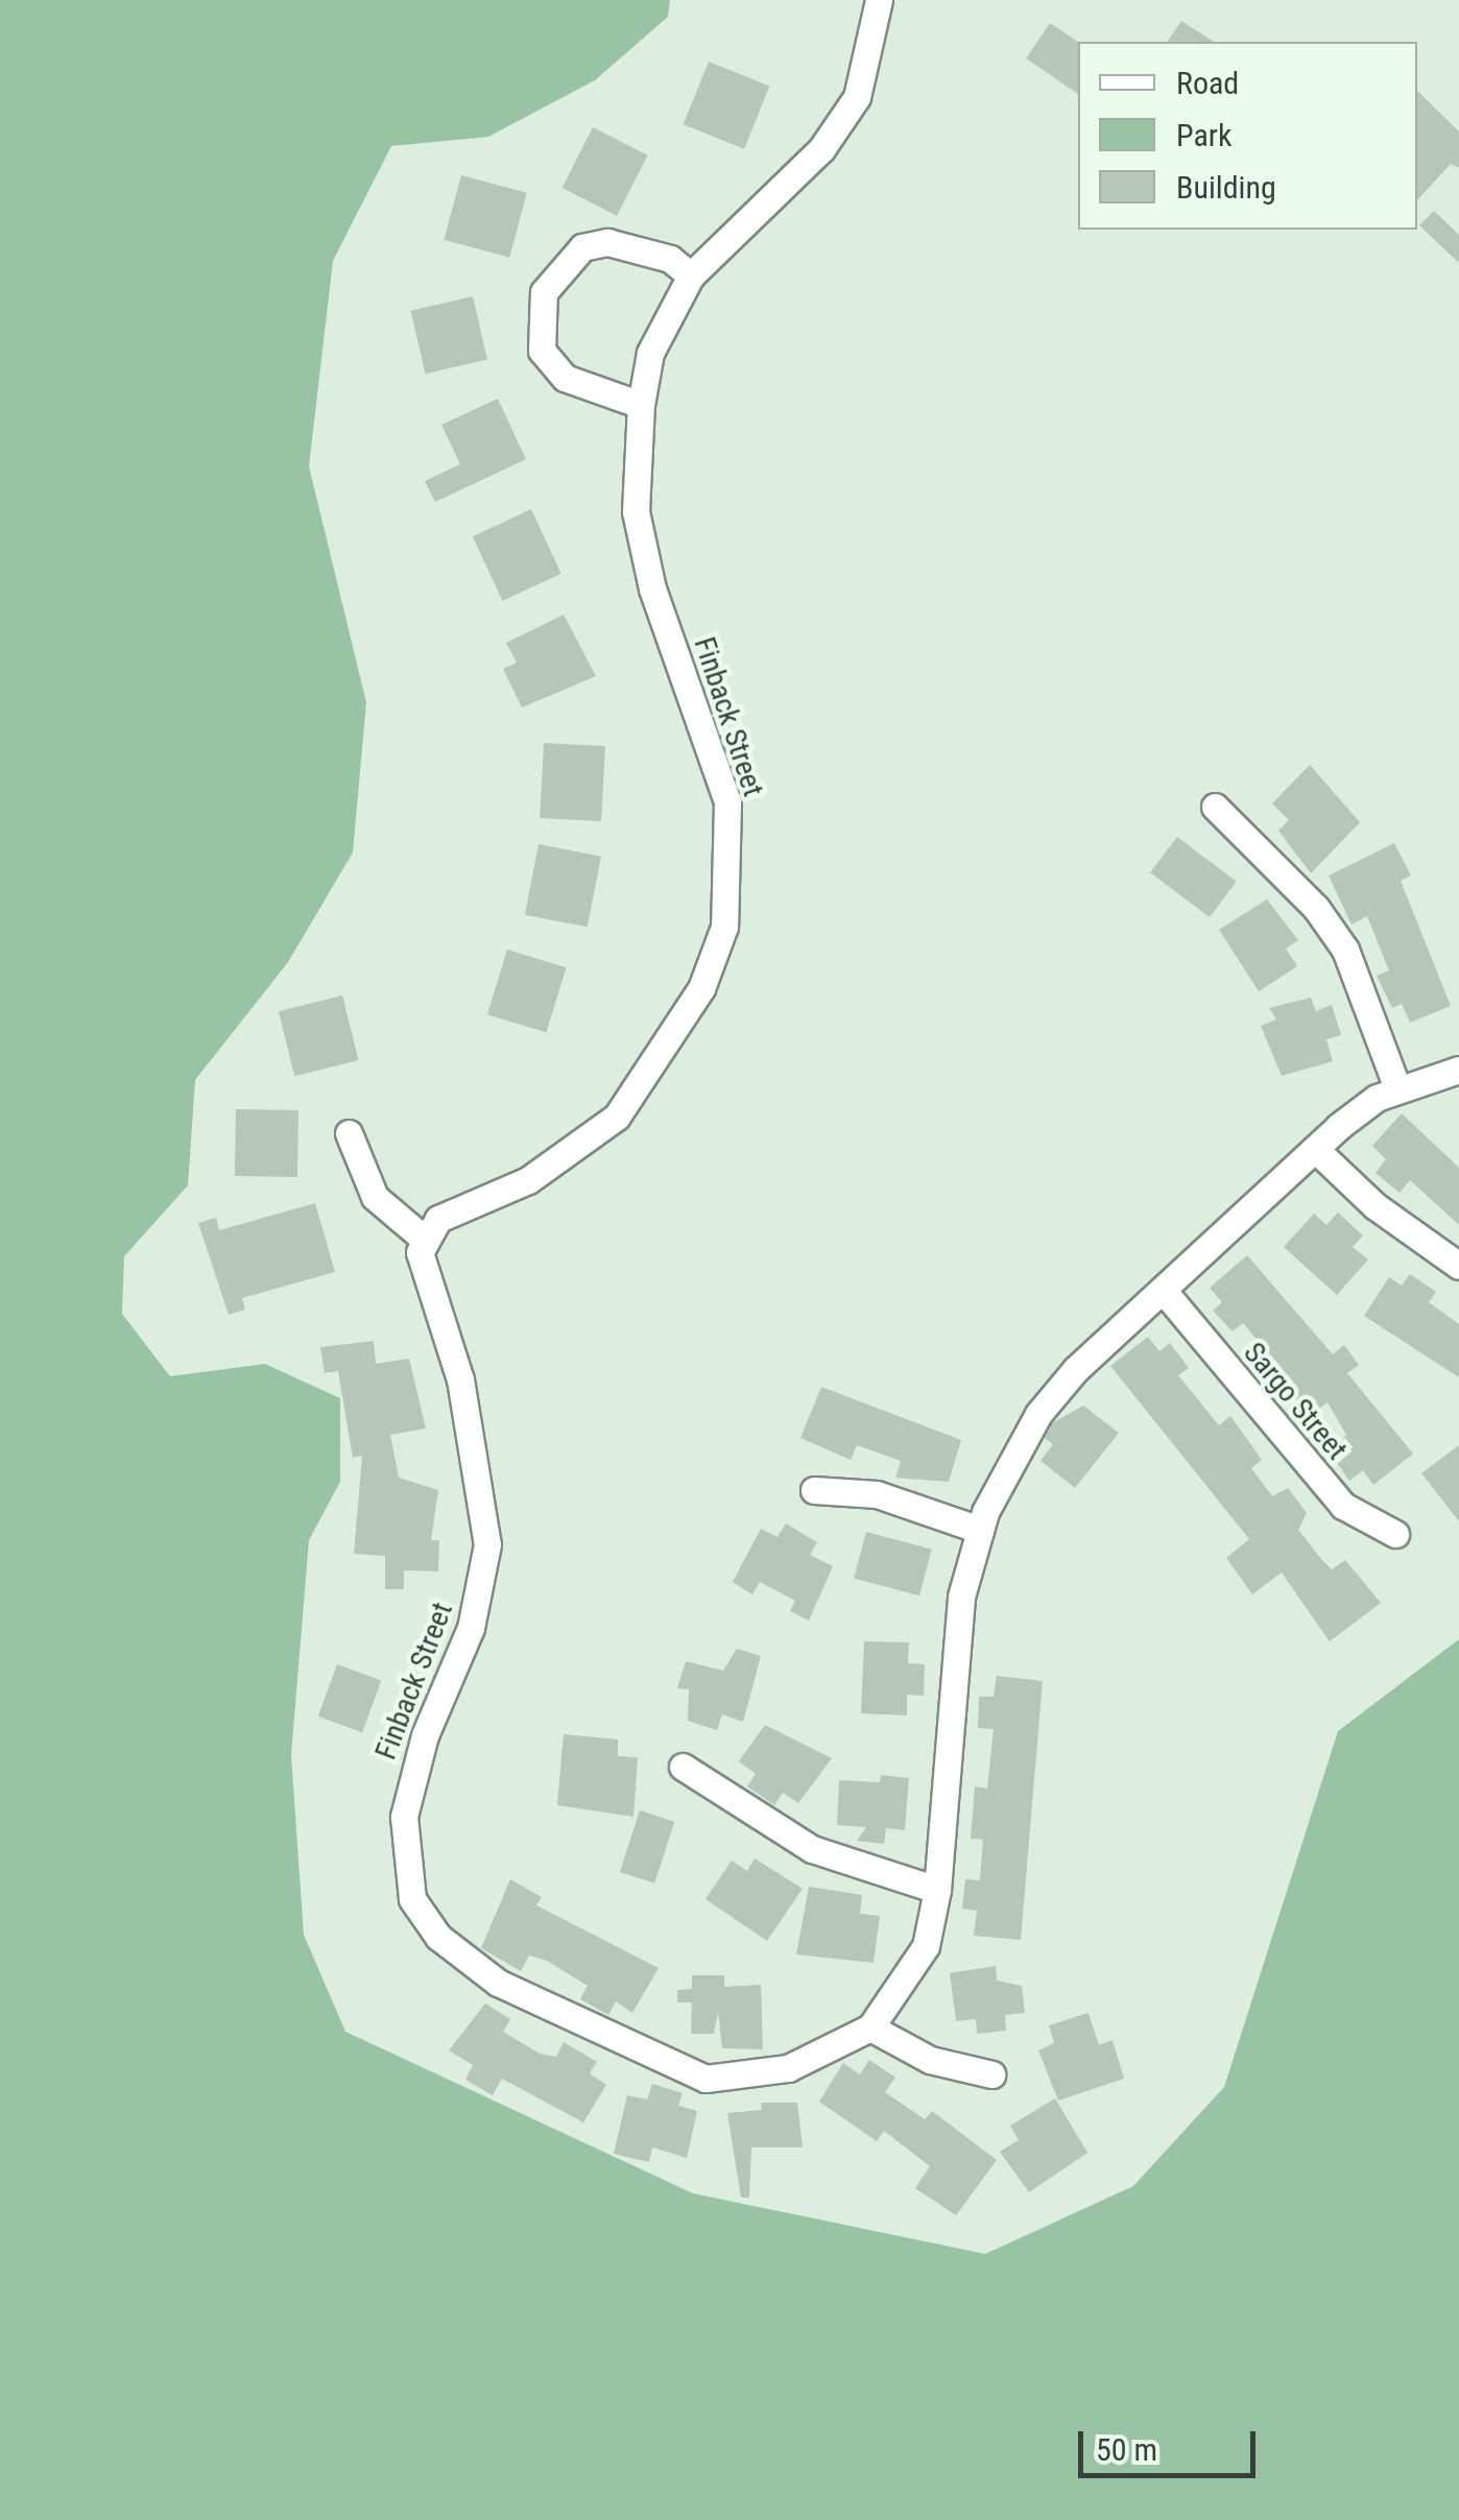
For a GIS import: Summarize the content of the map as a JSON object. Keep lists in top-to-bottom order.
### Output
{
  "streets": {
    "street": ["Finback Street", "Sargo Street"]
  },
  "crossings": [
    ["Finback Street", "Sargo Street"]
  ],
  "legend": ["Road", "Park", "Building"],
  "scale_bar": "50 m"
}
